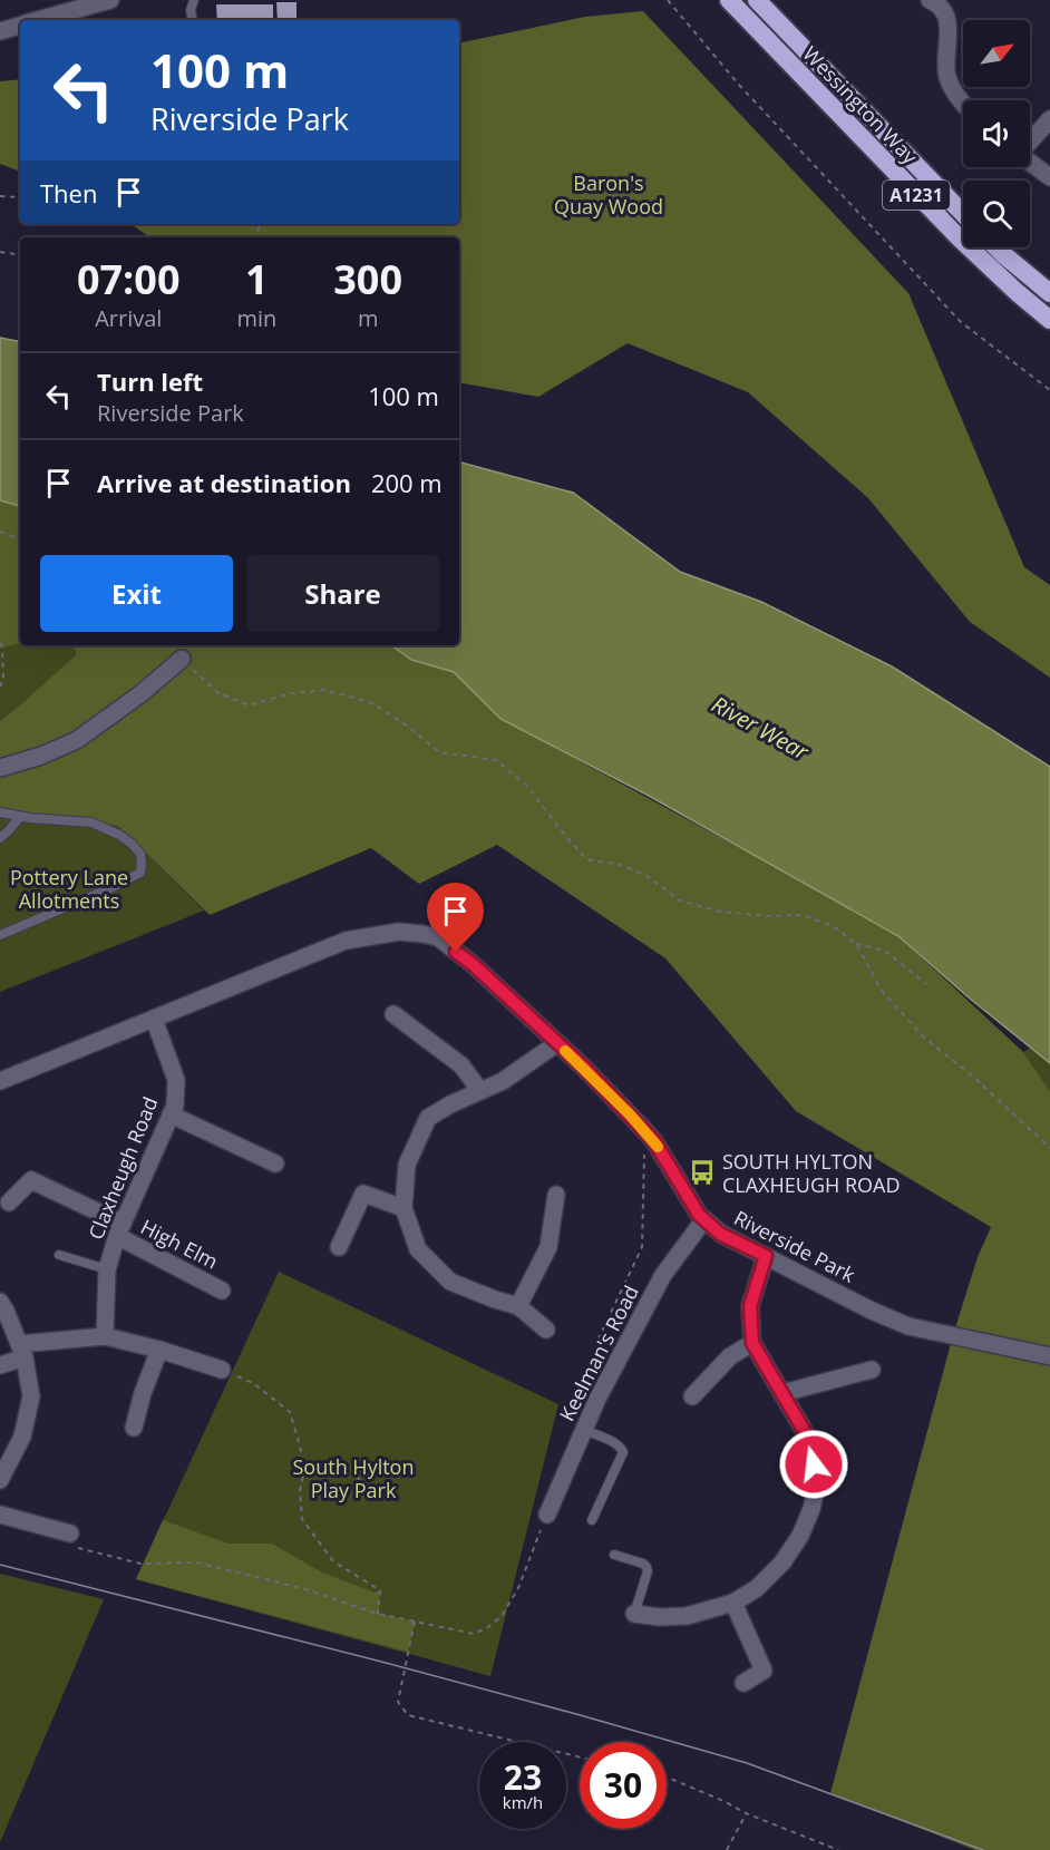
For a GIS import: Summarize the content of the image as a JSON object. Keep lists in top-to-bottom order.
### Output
{
  "streets": {
    "highway": ["Wessington Way", "A1231"],
    "street": [
      "Claxheugh Road",
      "High Elm",
      "Riverside Park",
      "Keelman's Road"
    ]
  },
  "crossings": [
    ["Claxheugh Road", "High Elm"],
    ["Claxheugh Road", "Riverside Park"],
    ["Riverside Park", "Keelman's Road"]
  ],
  "water": ["River Wear"],
  "parks": ["Baron's Quay Wood", "Pottery Lane Allotments", "South Hylton Play Park"],
  "places": {
    "bus stop": ["SOUTH HYLTON CLAXHEUGH ROAD"]
  },
  "north": "top right",
  "page": {
    "turn": ["100 m", "Riverside Park"],
    "then": "Then",
    "eta": [
      "07:00",
      "Arrival",
      "1",
      "min",
      "300",
      "m"
    ],
    "list": [
      {
        "name": "Turn left",
        "note": "Riverside Park",
        "value": "100 m"
      },
      {
        "name": "Arrive at destination",
        "value": "200 m"
      }
    ],
    "buttons": ["Exit", "Share"],
    "speed": "23 km/h",
    "limit": "30"
  }
}
